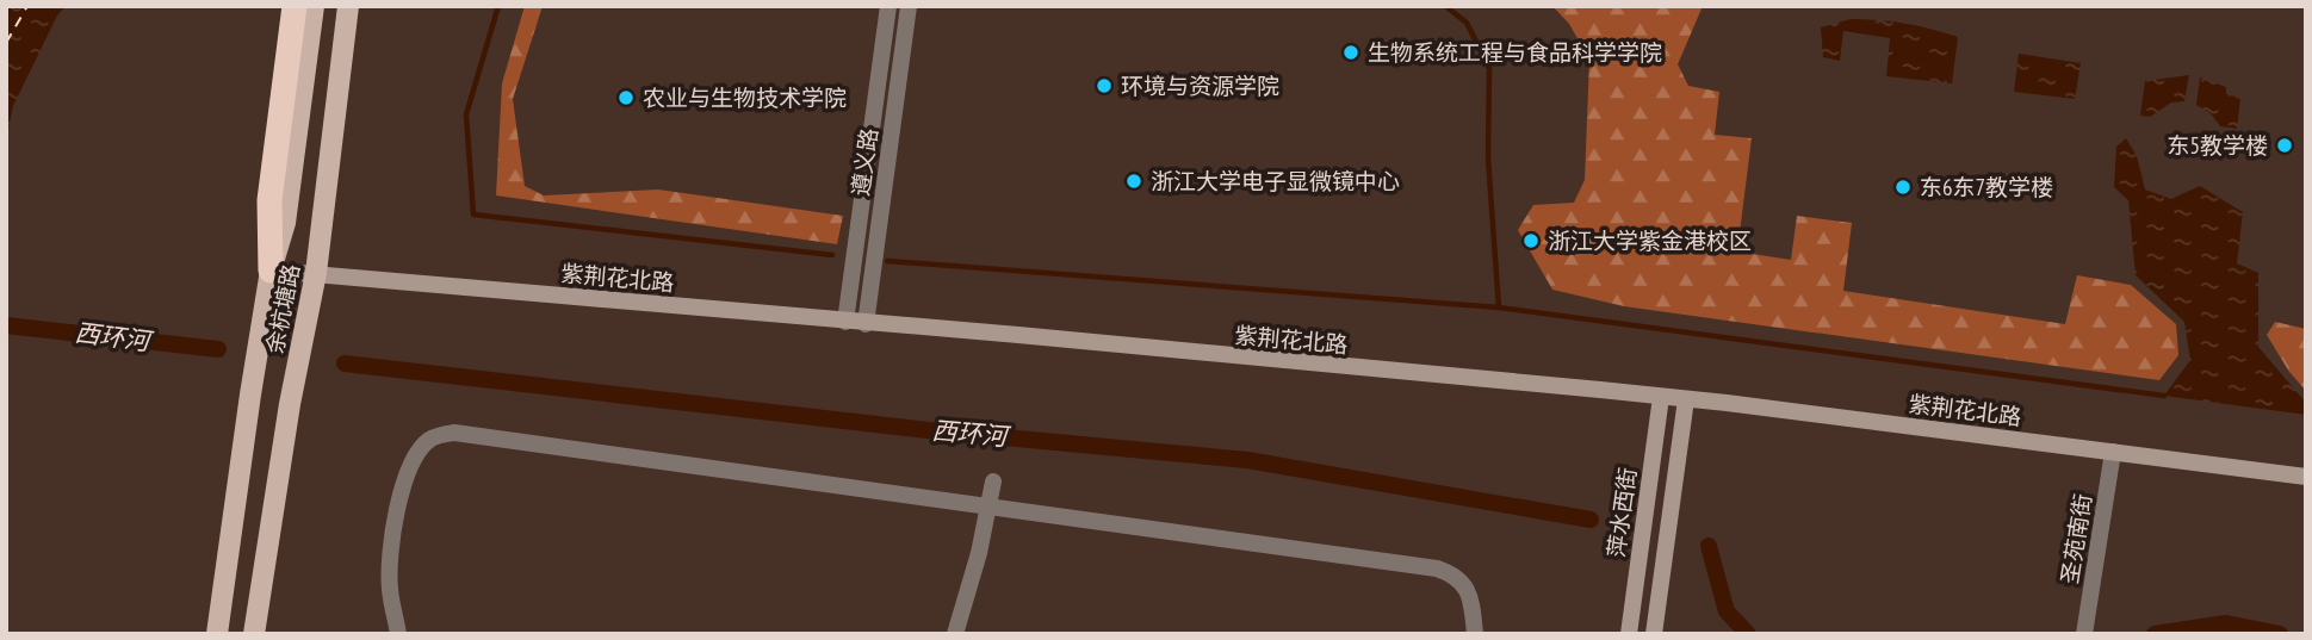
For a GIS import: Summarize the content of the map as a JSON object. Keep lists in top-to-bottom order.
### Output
{
  "streets": {
    "main road": ["紫荆花北路", "余杭塘路", "萍水西街"],
    "street": ["遵义路", "圣苑南街"]
  },
  "crossings": [
    ["遵义路", "紫荆花北路"],
    ["紫荆花北路", "余杭塘路"],
    ["紫荆花北路", "萍水西街"],
    ["紫荆花北路", "圣苑南街"]
  ],
  "water": ["西环河"],
  "places": [
    "生物系统工程与食品科学学院",
    "环境与资源学院",
    "农业与生物技术学院",
    "东5教学楼",
    "浙江大学电子显微镜中心",
    "东6东7教学楼",
    "浙江大学紫金港校区"
  ]
}
